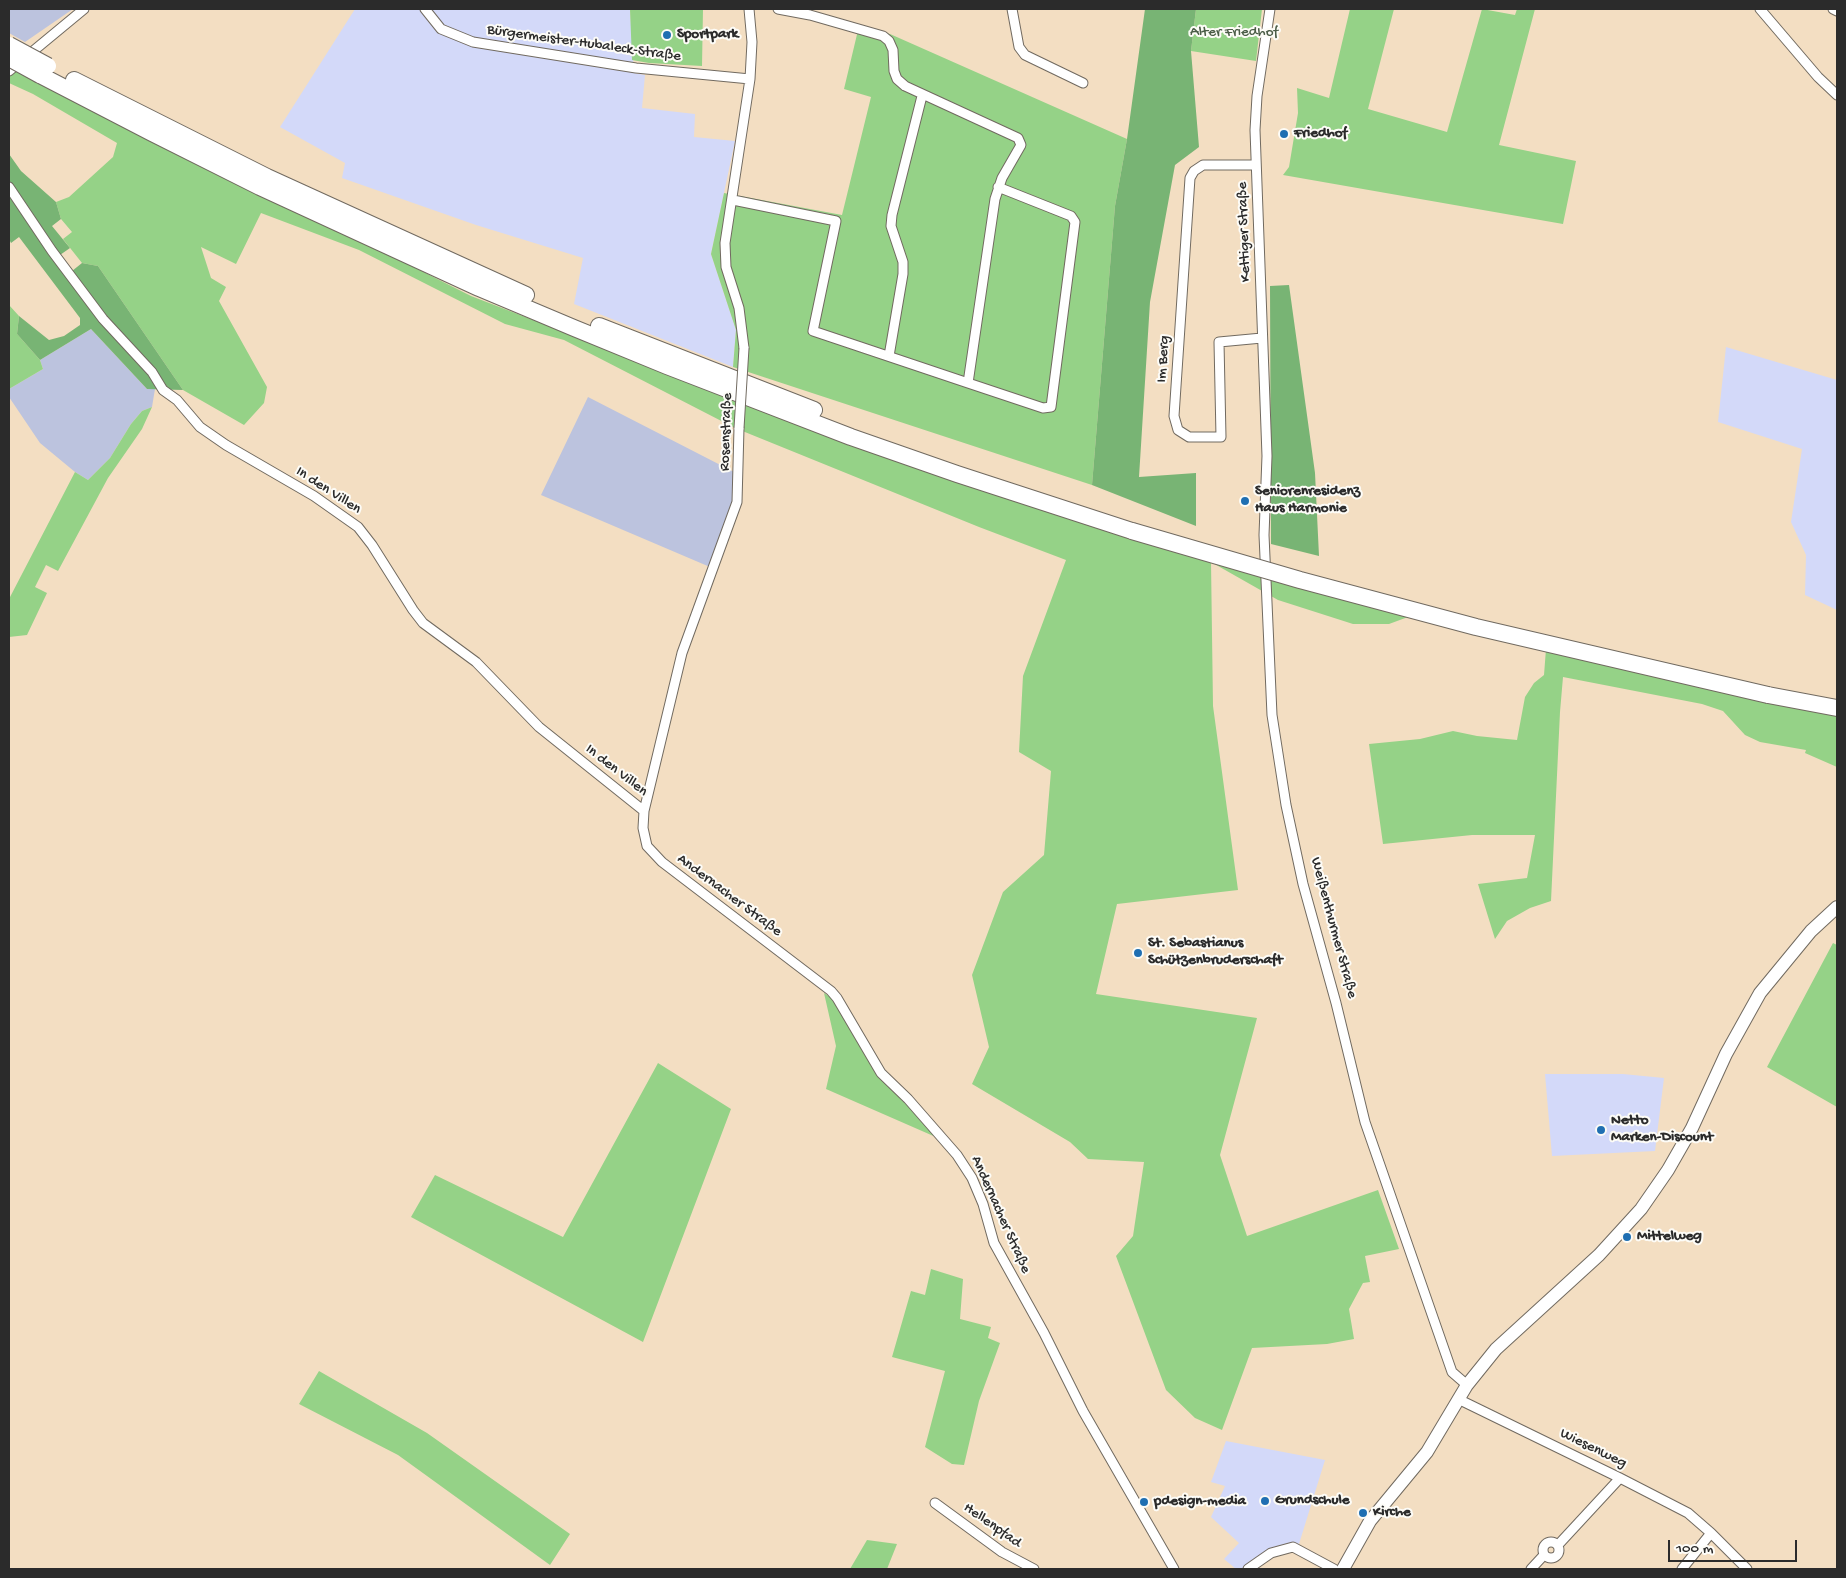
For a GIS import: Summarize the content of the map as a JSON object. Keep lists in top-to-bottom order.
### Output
{
  "streets": {
    "street": [
      "Bürgermeister-Hubaleck-Straße",
      "Kettiger Straße",
      "Im Berg",
      "Rosenstraße",
      "In den Villen",
      "Andernacher Straße",
      "Weißenthurmer Straße",
      "Wiesenweg",
      "Hellenpfad"
    ]
  },
  "crossings": [
    ["Bürgermeister-Hubaleck-Straße", "Rosenstraße"],
    ["Kettiger Straße", "Im Berg"],
    ["Kettiger Straße", "Weißenthurmer Straße"],
    ["Rosenstraße", "In den Villen"],
    ["Rosenstraße", "Andernacher Straße"]
  ],
  "parks": ["Alter Friedhof"],
  "places": [
    "Sportpark",
    "Friedhof",
    "Seniorenresidenz Haus Harmonie",
    "St. Sebastianus Schützenbruderschaft",
    "Netto Marken-Discount",
    "Mittelweg",
    "Grundschule",
    "pdesign-media",
    "Kirche"
  ],
  "scale_bar": "100 m"
}
